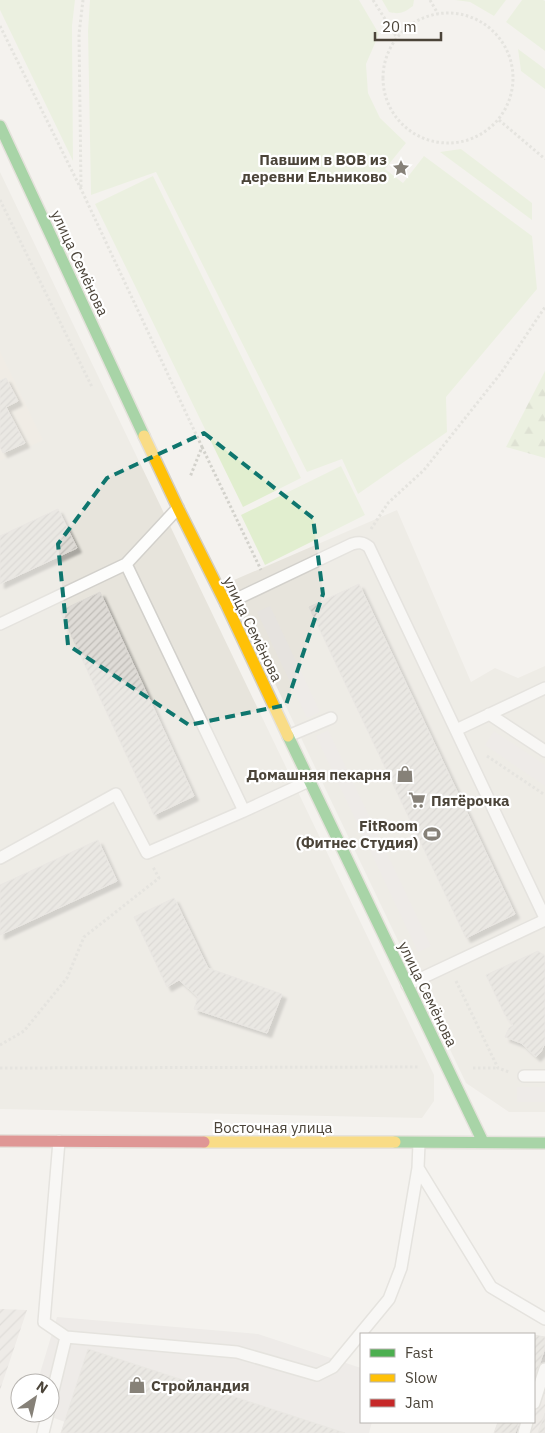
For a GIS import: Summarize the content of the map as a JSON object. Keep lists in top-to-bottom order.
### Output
{
  "streets": {
    "street": ["улица Семёнова", "Восточная улица"]
  },
  "crossings": [
    ["улица Семёнова", "Восточная улица"]
  ],
  "places": {
    "place": ["Павшим в ВОВ из деревни Ельниково"],
    "shop": ["Домашняя пекарня", "Стройландия"],
    "supermarket": ["Пятёрочка"],
    "sports": ["FitRoom (Фитнес Студия)"]
  },
  "legend": ["Fast", "Slow", "Jam"],
  "scale_bar": "20 m",
  "north": "top right"
}
